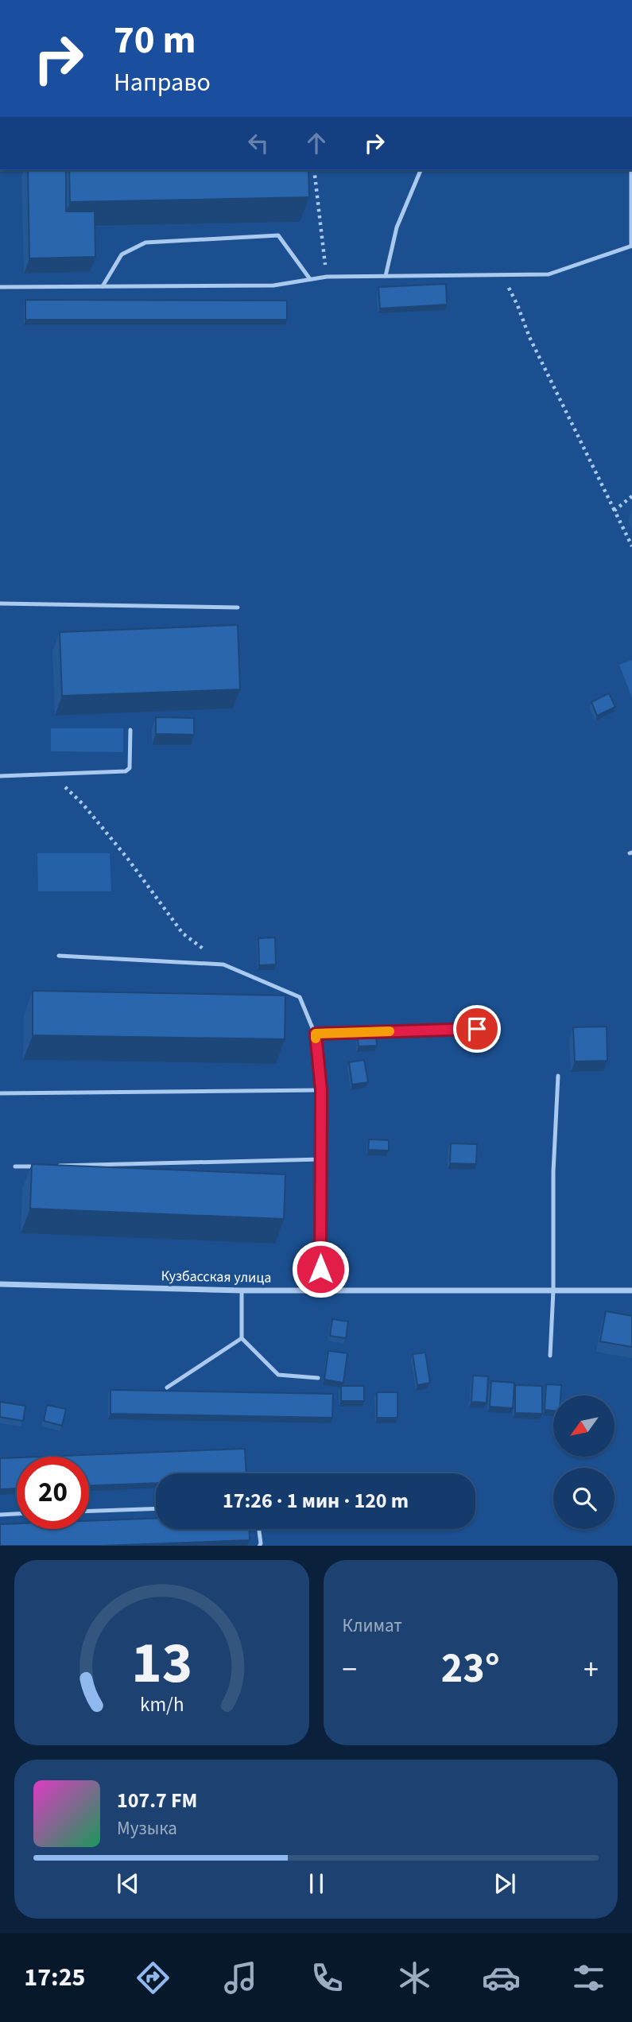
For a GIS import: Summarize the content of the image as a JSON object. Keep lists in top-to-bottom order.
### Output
{
  "streets": {
    "street": ["Кузбасская улица"]
  },
  "north": "bottom left",
  "page": {
    "turn": ["70 m", "Направо"],
    "limit": "20",
    "trip": "17:26 · 1 мин · 120 m",
    "tile": "Климат",
    "heat": ["−", "23°", "+"],
    "song": ["107.7 FM", "Музыка"],
    "tabs": "17:25",
    "gauge": ["13", "km/h"]
  }
}
